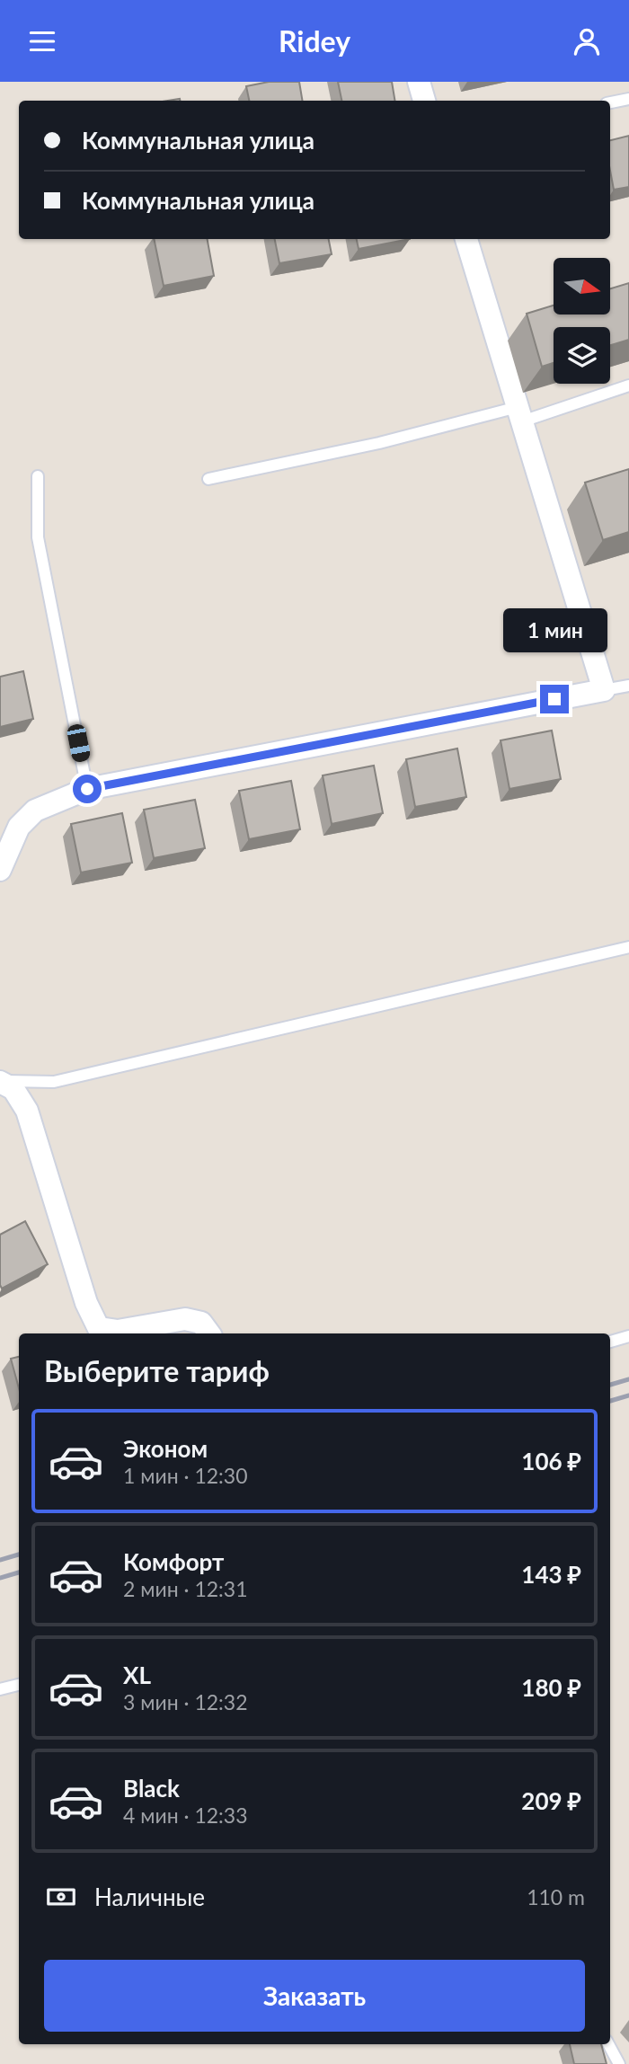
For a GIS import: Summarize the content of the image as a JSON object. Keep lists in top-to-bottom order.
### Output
{
  "north": "right",
  "page": {
    "header": "Ridey",
    "banner": ["Коммунальная улица", "Коммунальная улица"],
    "bubble": "1 мин",
    "heading": "Выберите тариф",
    "list": [
      {
        "name": "Эконом",
        "note": "1 мин · 12:30",
        "value": "106 ₽"
      },
      {
        "name": "Комфорт",
        "note": "2 мин · 12:31",
        "value": "143 ₽"
      },
      {
        "name": "XL",
        "note": "3 мин · 12:32",
        "value": "180 ₽"
      },
      {
        "name": "Black",
        "note": "4 мин · 12:33",
        "value": "209 ₽"
      }
    ],
    "pay": ["Наличные", "110 m"],
    "buttons": "Заказать"
  }
}
